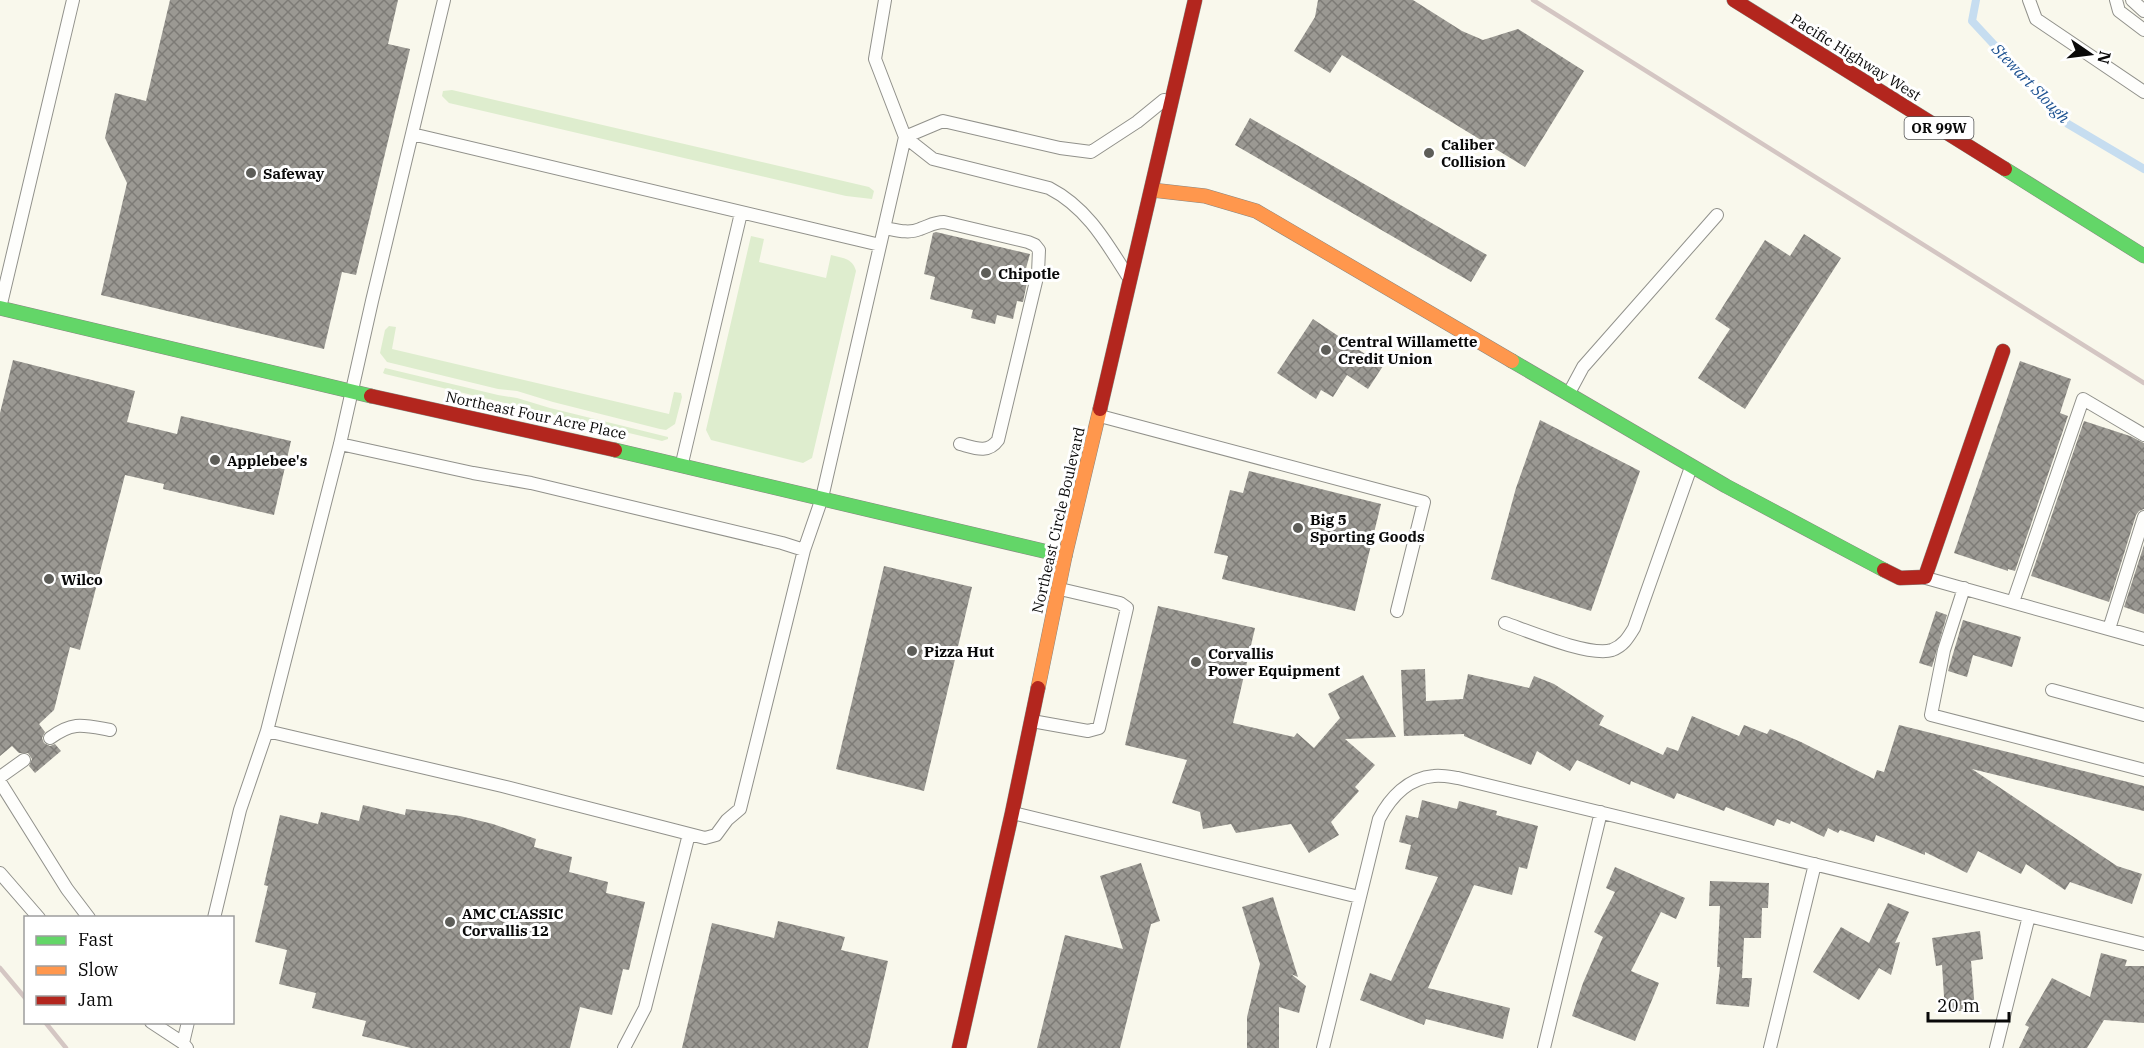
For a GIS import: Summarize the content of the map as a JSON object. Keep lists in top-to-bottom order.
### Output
{
  "streets": {
    "main road": [
      "Pacific Highway West",
      "OR 99W",
      "Northeast Four Acre Place",
      "Northeast Circle Boulevard"
    ]
  },
  "crossings": [
    ["Northeast Four Acre Place", "Northeast Circle Boulevard"]
  ],
  "water": ["Stewart Slough"],
  "places": [
    "Caliber Collision",
    "Safeway",
    "Chipotle",
    "Central Willamette Credit Union",
    "Applebee's",
    "Big 5 Sporting Goods",
    "Wilco",
    "Pizza Hut",
    "Corvallis Power Equipment",
    "AMC CLASSIC Corvallis 12"
  ],
  "legend": ["Fast", "Slow", "Jam"],
  "scale_bar": "20 m",
  "north": "right"
}
